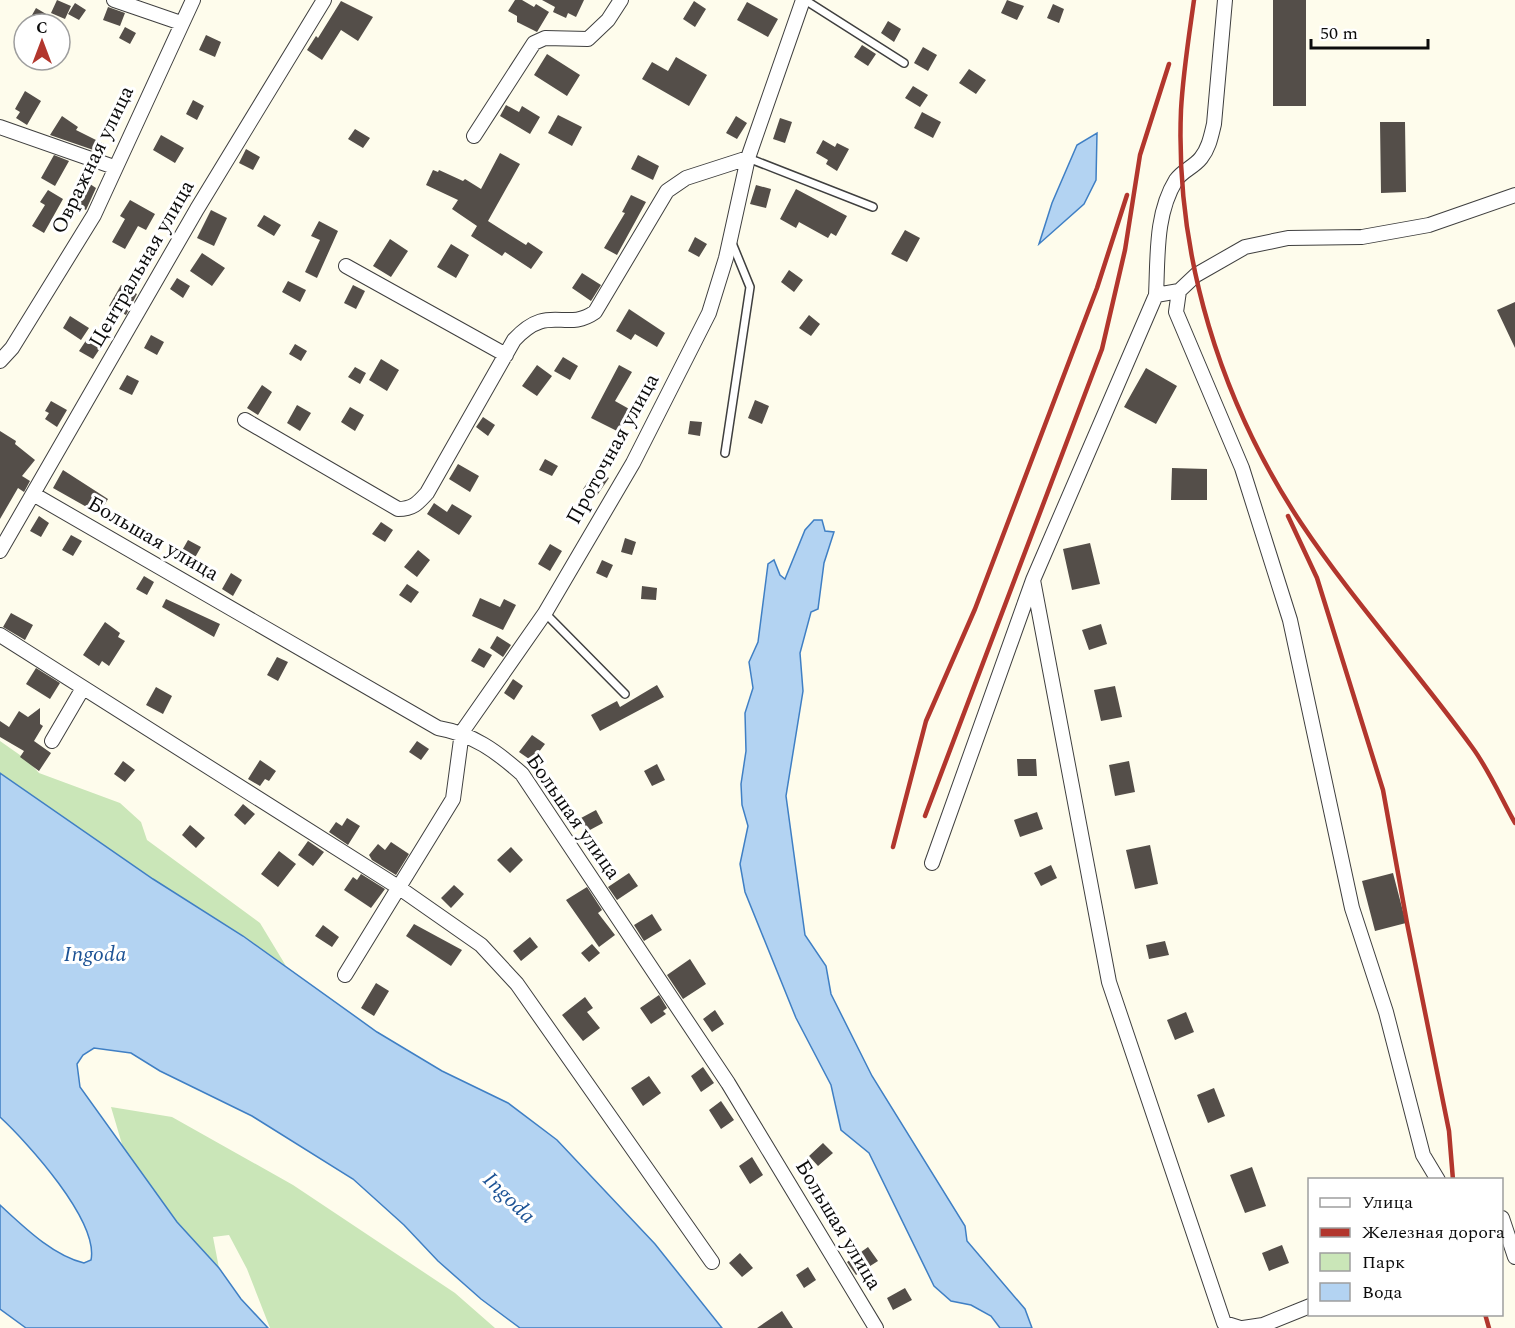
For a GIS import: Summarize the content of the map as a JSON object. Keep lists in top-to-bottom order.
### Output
{
  "streets": {
    "street": [
      "Овражная улица",
      "Центральная улица",
      "Проточная улица",
      "Большая улица"
    ]
  },
  "crossings": [
    ["Центральная улица", "Большая улица"],
    ["Проточная улица", "Большая улица"]
  ],
  "water": ["Ingoda"],
  "legend": [
    "Улица",
    "Железная дорога",
    "Парк",
    "Вода"
  ],
  "scale_bar": "50 m",
  "north": "top"
}
